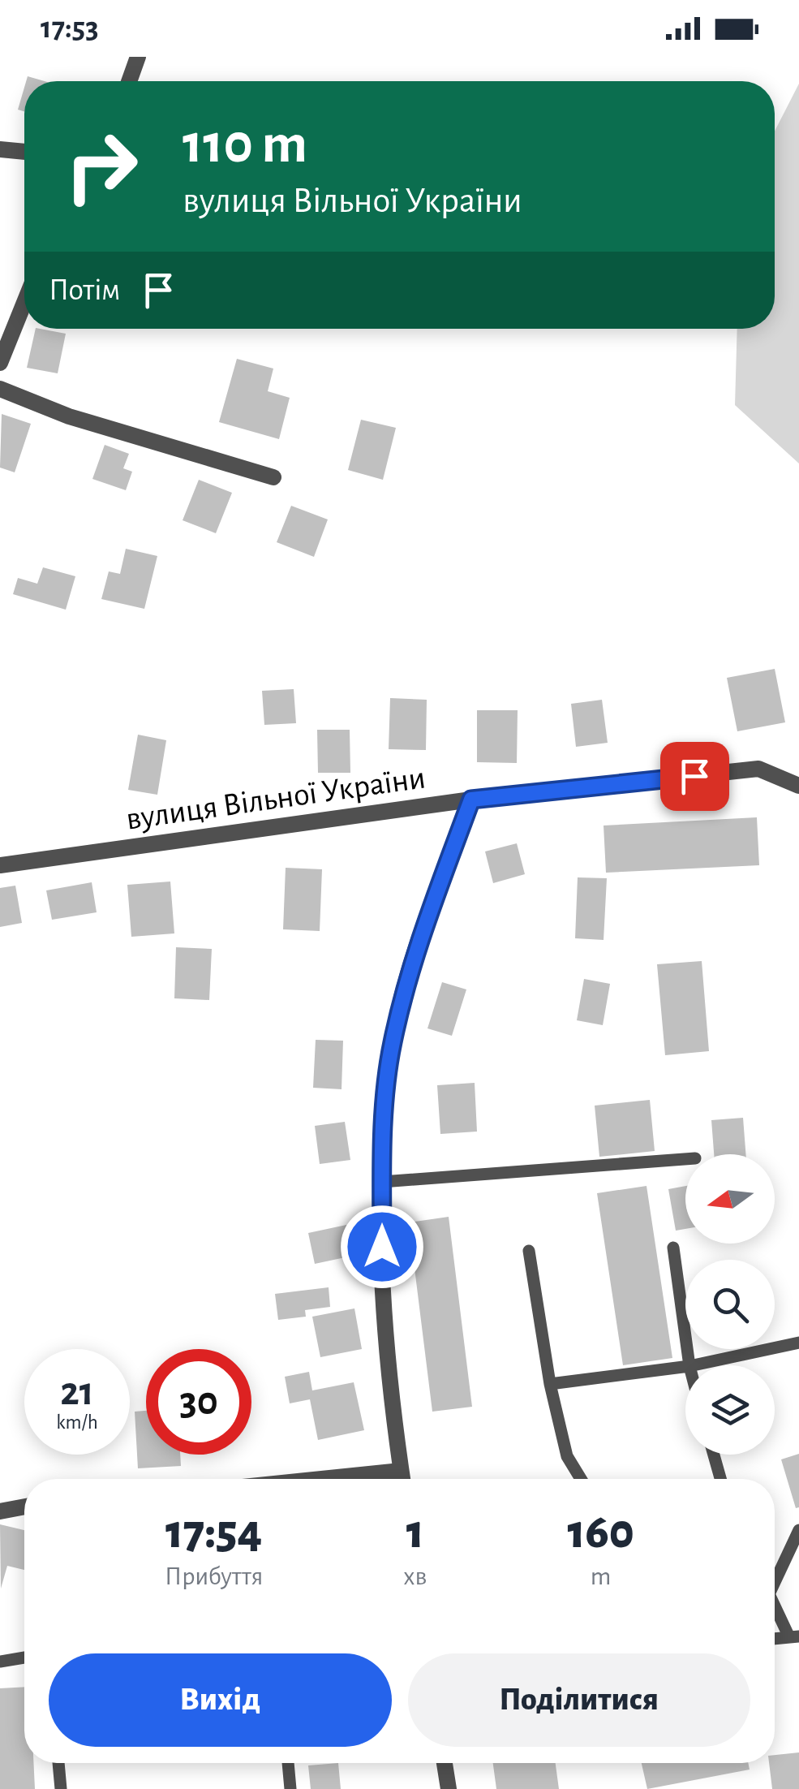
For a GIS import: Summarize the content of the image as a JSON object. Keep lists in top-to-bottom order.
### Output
{
  "streets": {
    "street": ["вулиця Вільної України"]
  },
  "north": "left",
  "page": {
    "status": "17:53",
    "turn": ["110 m", "вулиця Вільної України"],
    "then": "Потім",
    "speed": "21 km/h",
    "limit": "30",
    "eta": [
      "17:54",
      "Прибуття",
      "1",
      "хв",
      "160",
      "m"
    ],
    "buttons": ["Вихід", "Поділитися"]
  }
}
